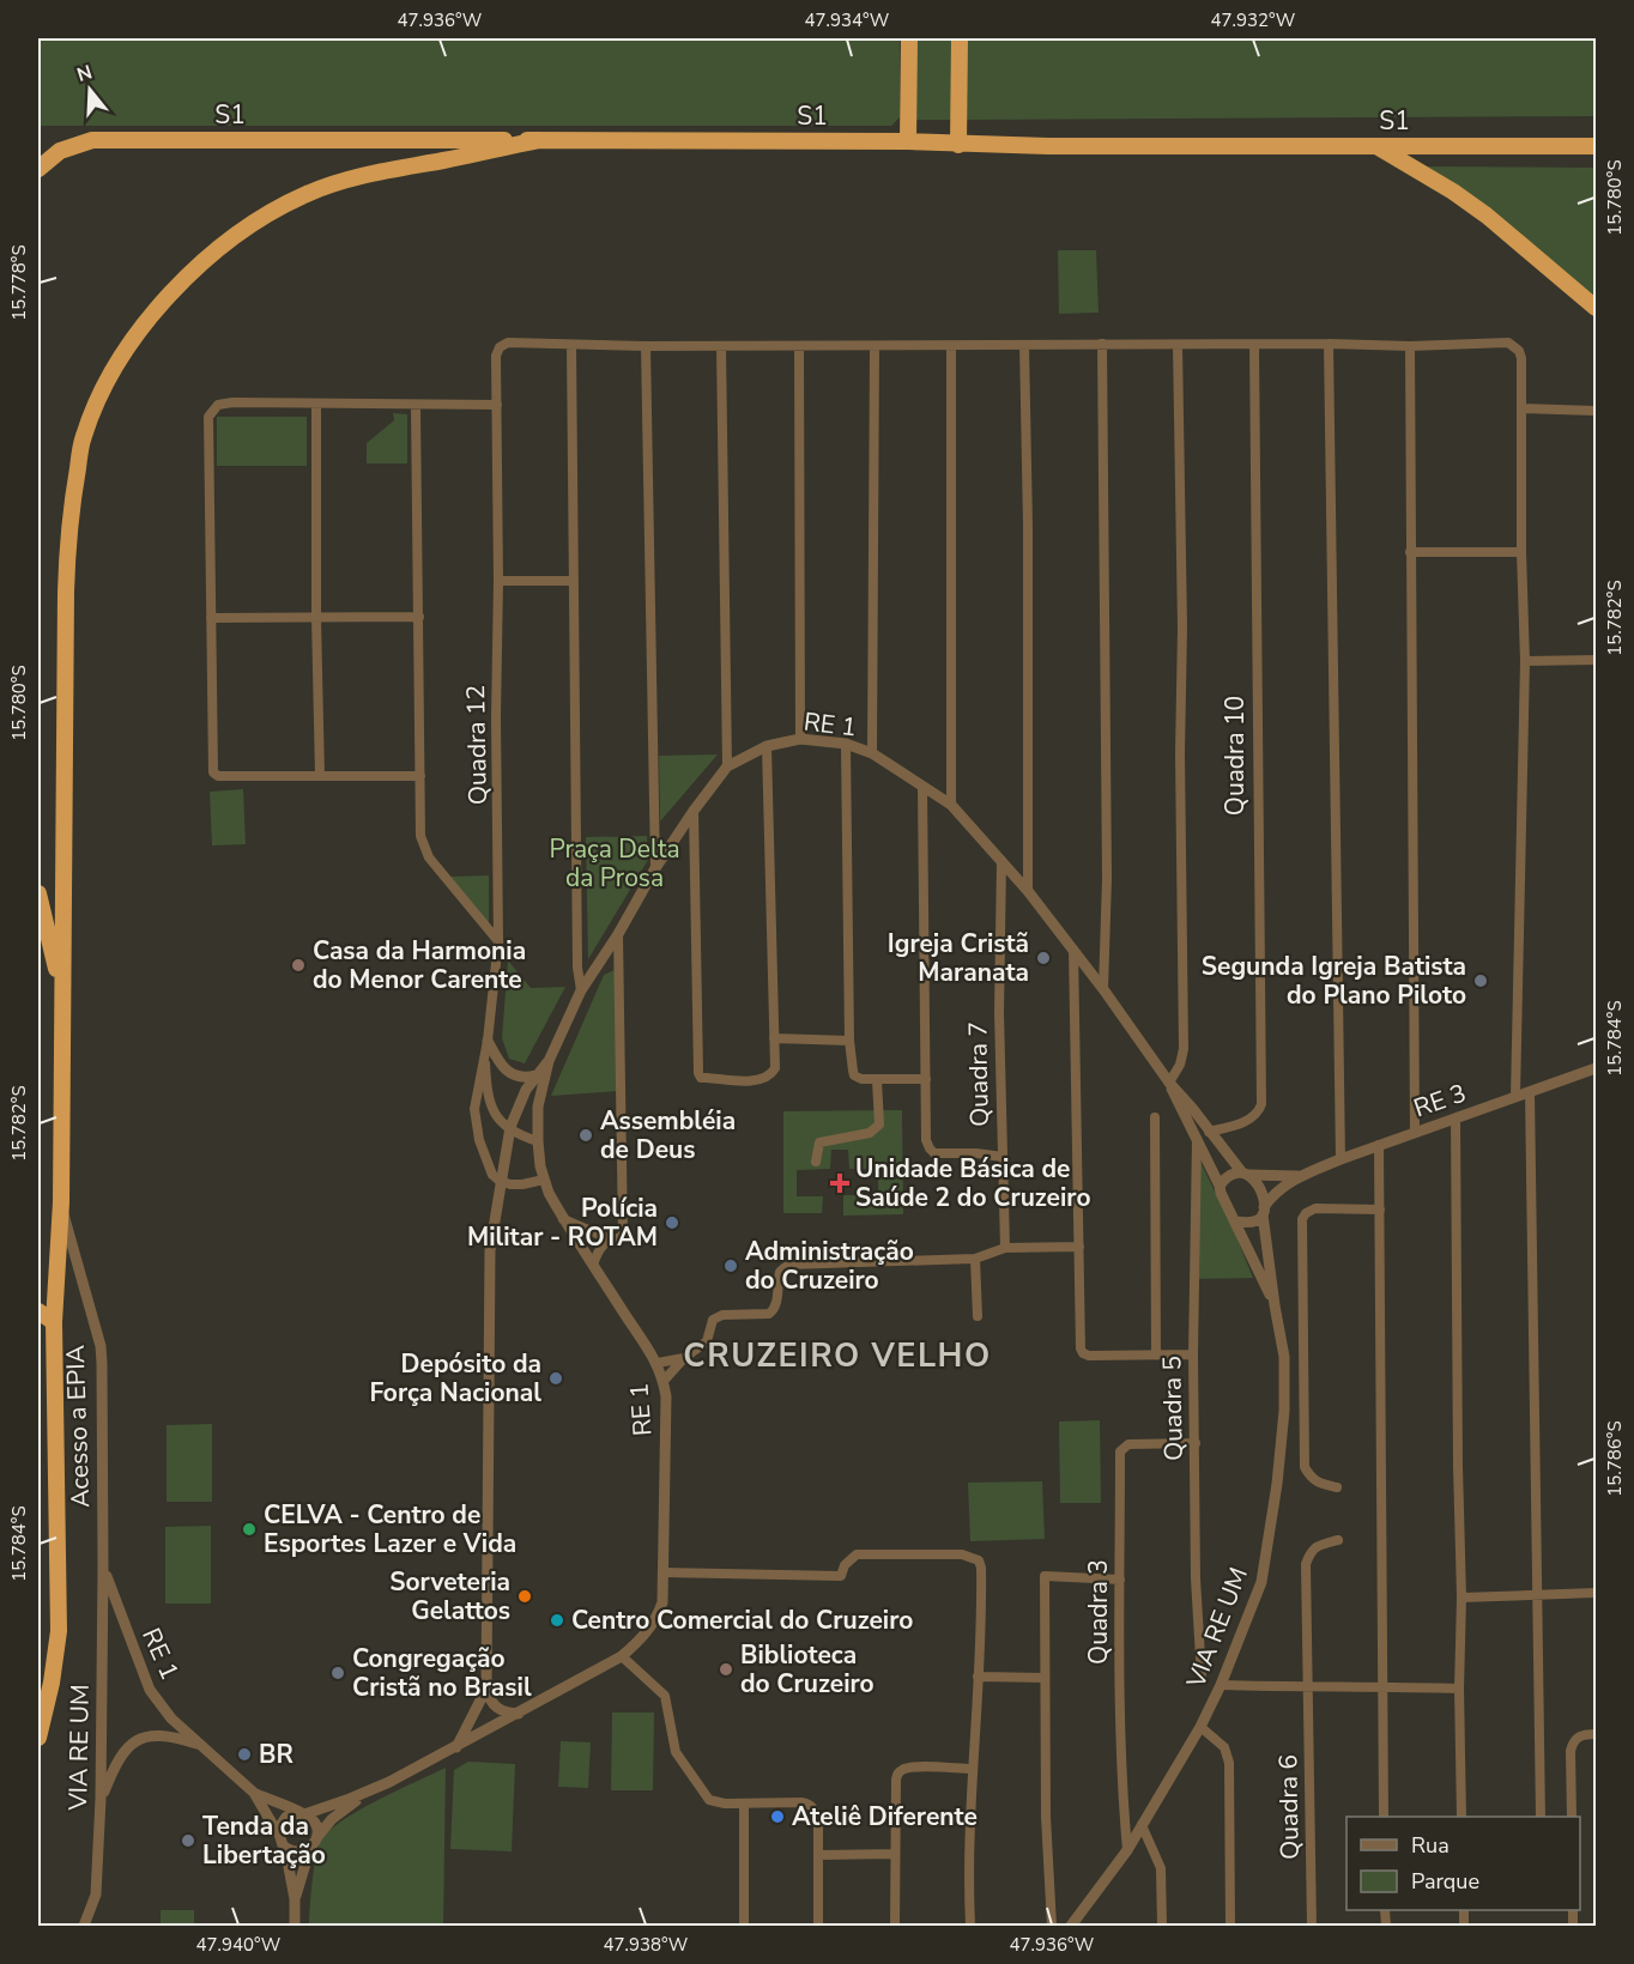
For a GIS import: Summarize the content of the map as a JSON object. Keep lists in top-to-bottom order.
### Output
{
  "streets": {
    "highway": ["S1"],
    "street": [
      "RE 1",
      "Quadra 12",
      "Quadra 10",
      "Quadra 7",
      "RE 3",
      "Quadra 5",
      "Acesso a EPIA",
      "Quadra 3",
      "VIA RE UM",
      "Quadra 6"
    ]
  },
  "crossings": [
    ["RE 1", "Quadra 10"],
    ["RE 1", "Quadra 7"],
    ["RE 1", "RE 3"],
    ["RE 1", "Quadra 5"],
    ["RE 1", "Acesso a EPIA"],
    ["RE 1", "VIA RE UM"],
    ["RE 3", "VIA RE UM"],
    ["Quadra 5", "Quadra 3"],
    ["Acesso a EPIA", "VIA RE UM"],
    ["Quadra 3", "VIA RE UM"]
  ],
  "districts": ["CRUZEIRO VELHO"],
  "parks": ["Praça Delta da Prosa"],
  "places": {
    "other": [
      "Igreja Cristã Maranata",
      "Casa da Harmonia do Menor Carente",
      "Segunda Igreja Batista do Plano Piloto",
      "Assembléia de Deus",
      "Polícia Militar - ROTAM",
      "Administração do Cruzeiro",
      "Depósito da Força Nacional",
      "CELVA - Centro de Esportes Lazer e Vida",
      "Sorveteria Gelattos",
      "Centro Comercial do Cruzeiro",
      "Biblioteca do Cruzeiro",
      "Congregação Cristã no Brasil",
      "BR",
      "Ateliê Diferente",
      "Tenda da Libertação"
    ],
    "health": ["Unidade Básica de Saúde 2 do Cruzeiro"]
  },
  "legend": ["Rua", "Parque"],
  "north": "top",
  "coordinates": [
    "47.936°W",
    "47.934°W",
    "47.932°W",
    "15.780°S",
    "15.778°S",
    "15.782°S",
    "15.784°S",
    "15.786°S",
    "47.940°W",
    "47.938°W"
  ]
}
